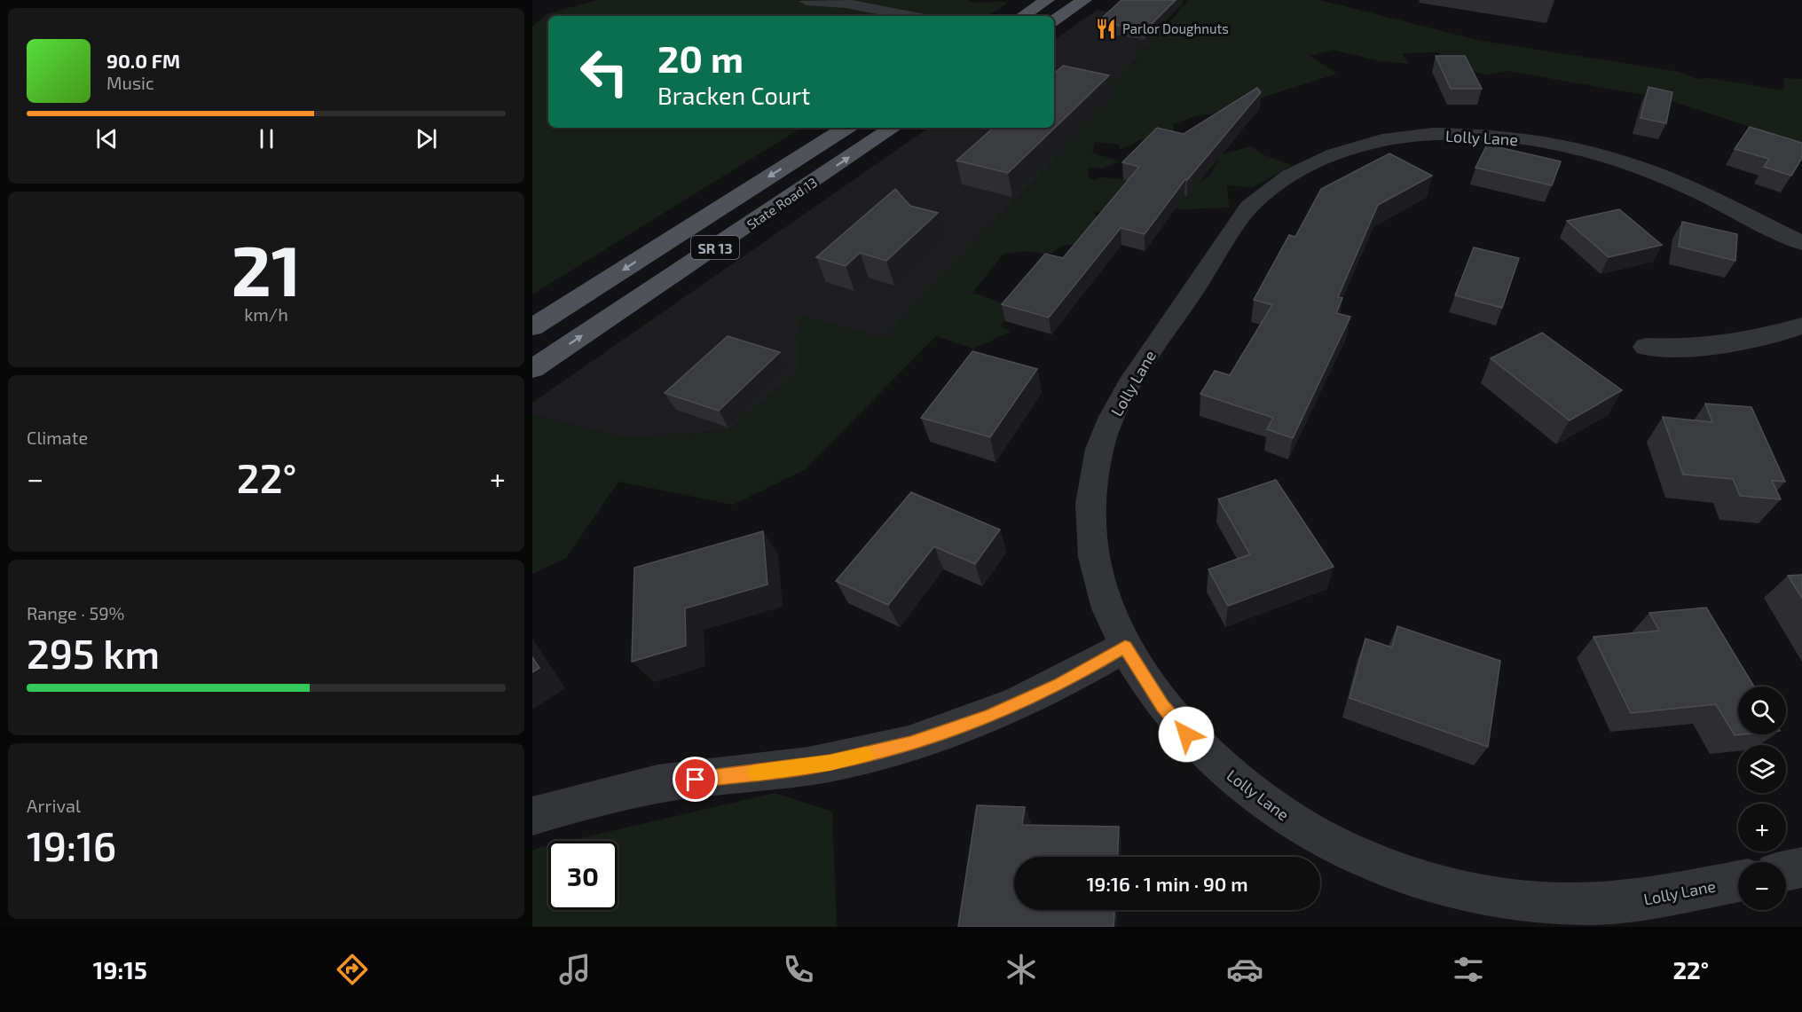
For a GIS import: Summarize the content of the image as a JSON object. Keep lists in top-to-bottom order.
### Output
{
  "streets": {
    "main road": ["State Road 13", "SR 13"],
    "street": ["Lolly Lane"]
  },
  "places": {
    "restaurant": ["Parlor Doughnuts"]
  },
  "page": {
    "turn": ["20 m", "Bracken Court"],
    "song": ["90.0 FM", "Music"],
    "tile": [
      ["21", "km/h"],
      "Climate",
      ["Range · 59%", "295 km"],
      ["Arrival", "19:16"]
    ],
    "heat": ["−", "22°", "+"],
    "map_buttons": ["+", "−"],
    "limit": "30",
    "trip": "19:16 · 1 min · 90 m",
    "tabs": ["19:15", "22°"]
  }
}
